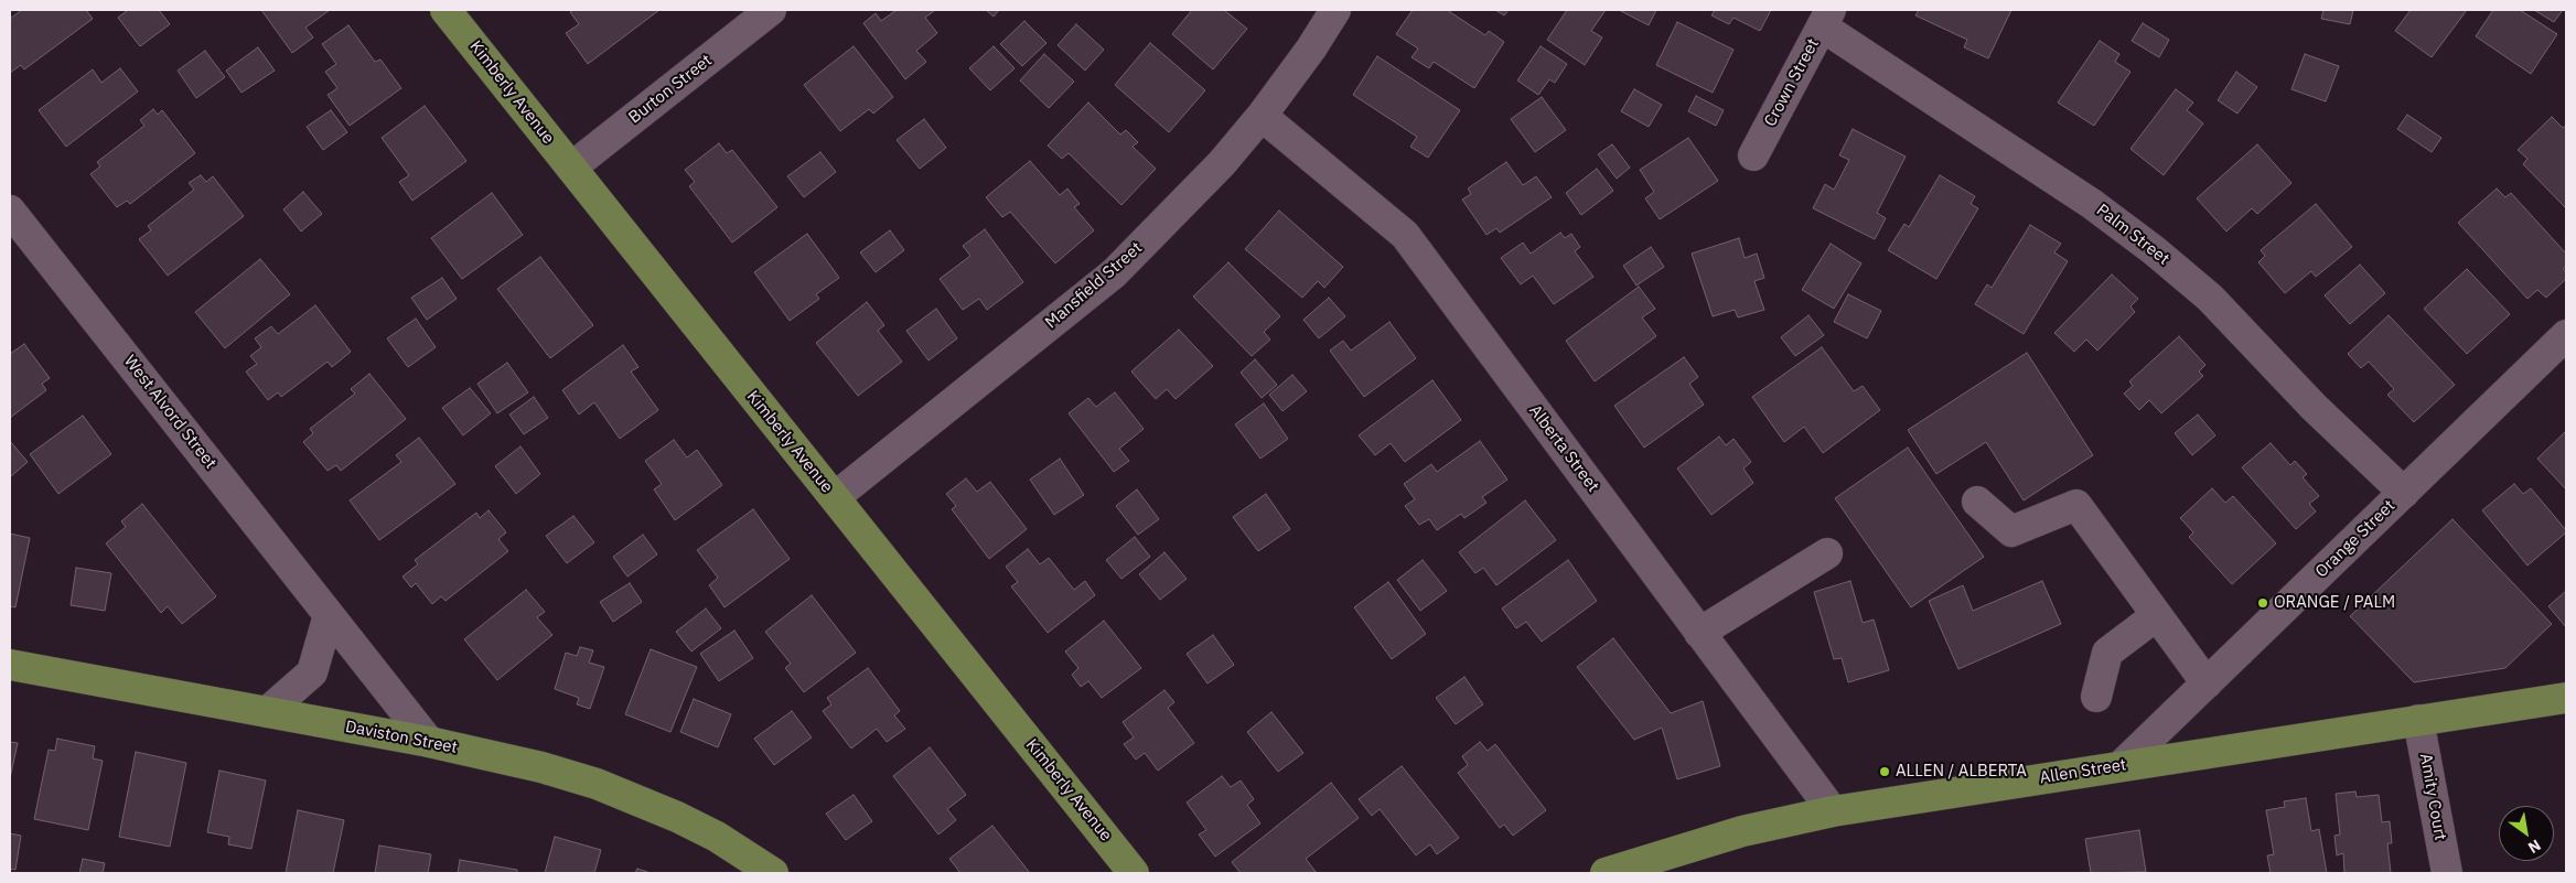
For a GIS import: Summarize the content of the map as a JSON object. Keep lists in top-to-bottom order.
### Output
{
  "streets": {
    "main road": ["Kimberly Avenue", "Daviston Street", "Allen Street"],
    "street": [
      "Crown Street",
      "Burton Street",
      "Palm Street",
      "Mansfield Street",
      "West Alvord Street",
      "Alberta Street",
      "Orange Street",
      "Amity Court"
    ]
  },
  "crossings": [
    ["Crown Street", "Palm Street"],
    ["Burton Street", "Kimberly Avenue"],
    ["Kimberly Avenue", "Mansfield Street"],
    ["Palm Street", "Orange Street"],
    ["Mansfield Street", "Alberta Street"],
    ["West Alvord Street", "Daviston Street"],
    ["Alberta Street", "Allen Street"],
    ["Orange Street", "Allen Street"],
    ["Allen Street", "Amity Court"]
  ],
  "places": ["ORANGE / PALM", "ALLEN / ALBERTA"],
  "north": "bottom right"
}
